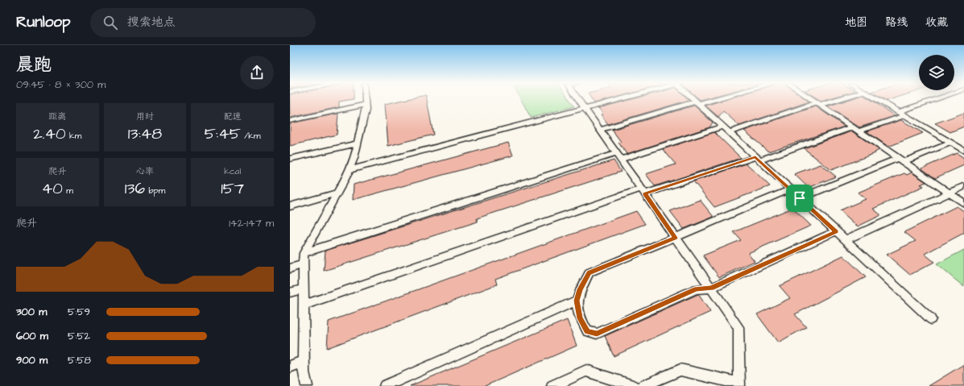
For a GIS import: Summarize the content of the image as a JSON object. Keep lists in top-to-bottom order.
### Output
{
  "page": {
    "header": "Runloop",
    "search": "搜索地点",
    "nav": ["地图", "路线", "收藏"],
    "heading": ["晨跑", "09:45 · 8 × 300 m"],
    "stats": [
      ["距离", "2.40 km"],
      ["用时", "13:48"],
      ["配速", "5:45 /km"],
      ["爬升", "40 m"],
      ["心率", "136 bpm"],
      ["kcal", "157"]
    ],
    "chart": ["爬升", "142–147 m"],
    "list": [
      {
        "name": "300 m",
        "note": "5:59"
      },
      {
        "name": "600 m",
        "note": "5:52"
      },
      {
        "name": "900 m",
        "note": "5:58"
      }
    ]
  }
}
